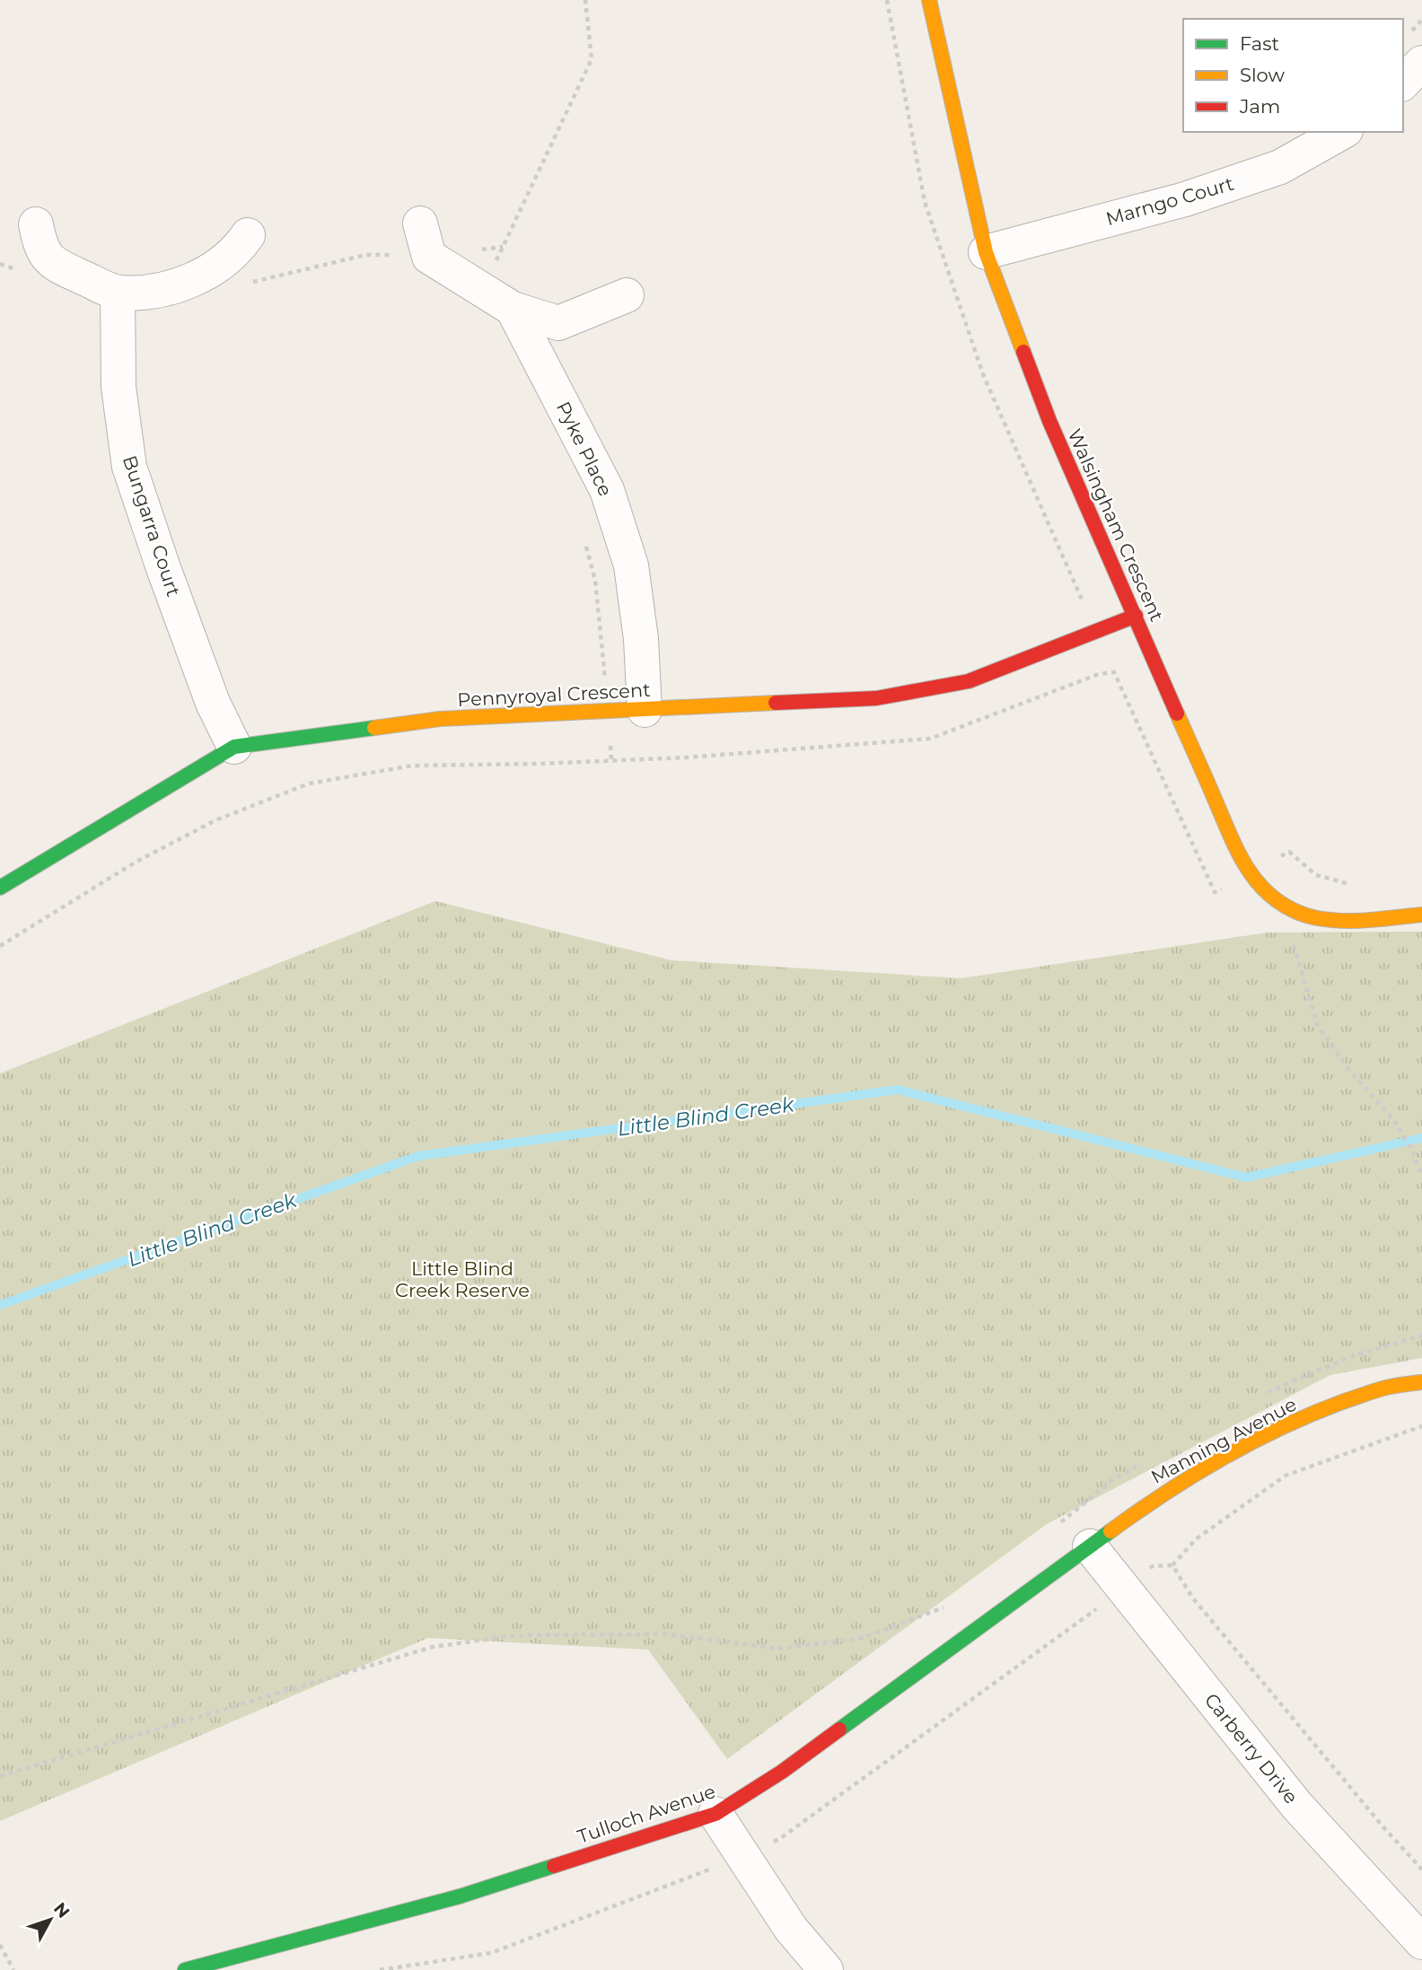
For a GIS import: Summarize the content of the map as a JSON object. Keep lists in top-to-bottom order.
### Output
{
  "streets": {
    "street": [
      "Marngo Court",
      "Pyke Place",
      "Walsingham Crescent",
      "Bungarra Court",
      "Pennyroyal Crescent",
      "Manning Avenue",
      "Carberry Drive",
      "Tulloch Avenue"
    ]
  },
  "crossings": [
    ["Marngo Court", "Walsingham Crescent"],
    ["Pyke Place", "Pennyroyal Crescent"],
    ["Walsingham Crescent", "Pennyroyal Crescent"],
    ["Bungarra Court", "Pennyroyal Crescent"],
    ["Manning Avenue", "Carberry Drive"],
    ["Manning Avenue", "Tulloch Avenue"],
    ["Carberry Drive", "Tulloch Avenue"]
  ],
  "water": ["Little Blind Creek"],
  "parks": ["Little Blind Creek Reserve"],
  "legend": ["Fast", "Slow", "Jam"],
  "north": "top right"
}
